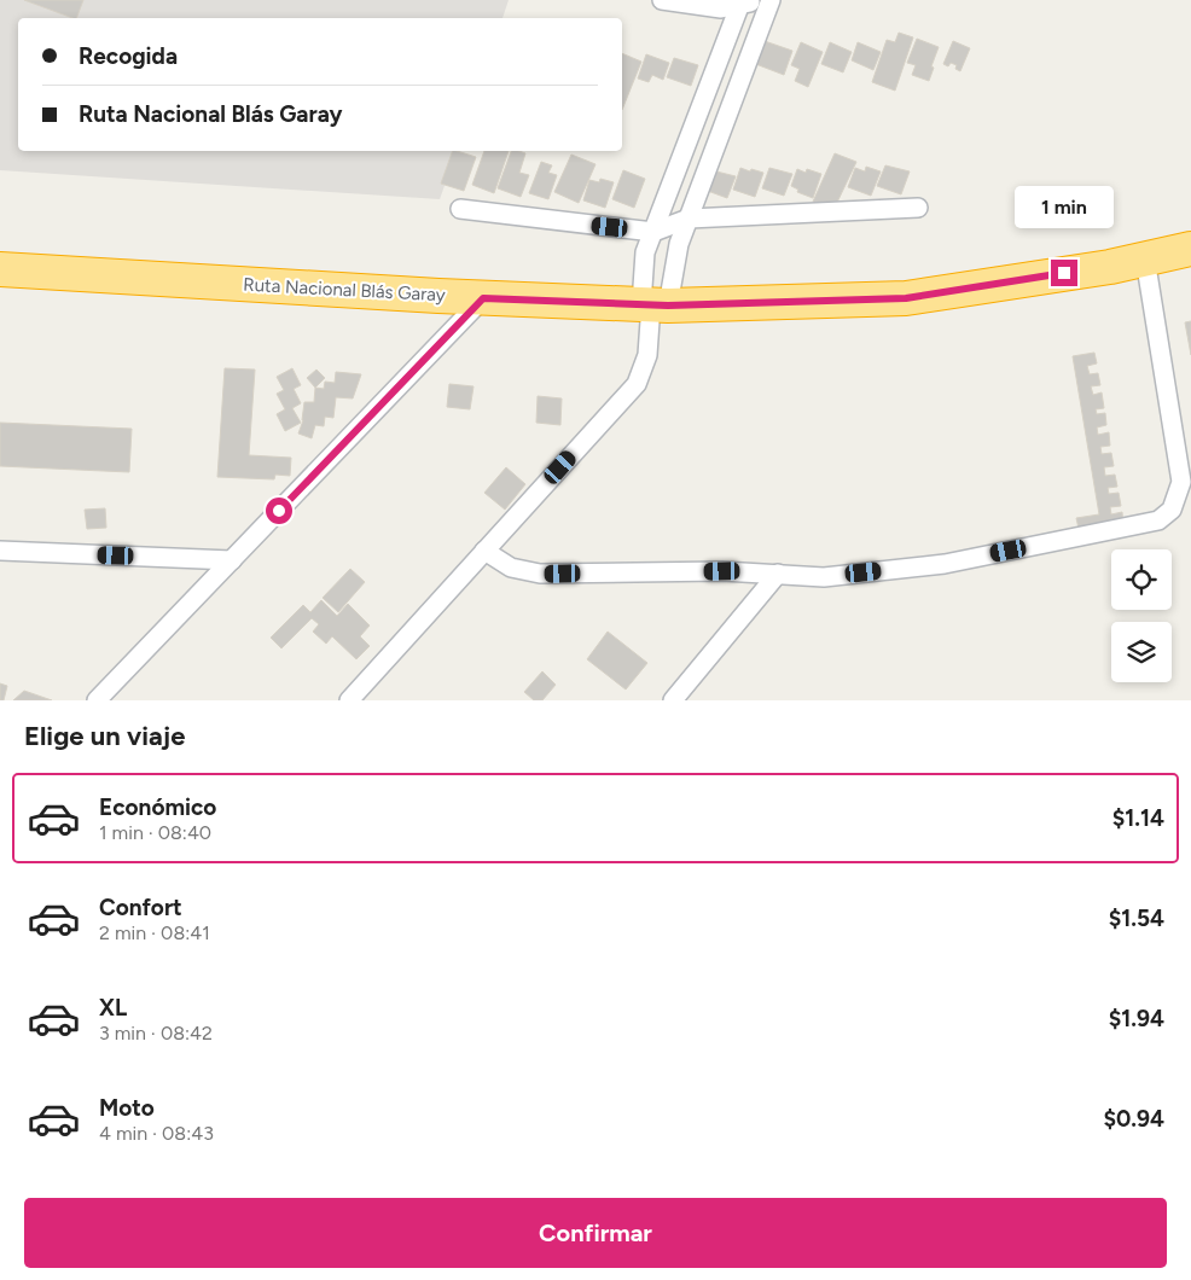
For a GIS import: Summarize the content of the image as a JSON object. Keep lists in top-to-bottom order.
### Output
{
  "streets": {
    "highway": ["Ruta Nacional Blás Garay"]
  },
  "page": {
    "banner": ["Recogida", "Ruta Nacional Blás Garay"],
    "bubble": "1 min",
    "heading": "Elige un viaje",
    "list": [
      {
        "name": "Económico",
        "note": "1 min · 08:40",
        "value": "$1.14"
      },
      {
        "name": "Confort",
        "note": "2 min · 08:41",
        "value": "$1.54"
      },
      {
        "name": "XL",
        "note": "3 min · 08:42",
        "value": "$1.94"
      },
      {
        "name": "Moto",
        "note": "4 min · 08:43",
        "value": "$0.94"
      }
    ],
    "buttons": "Confirmar"
  }
}
